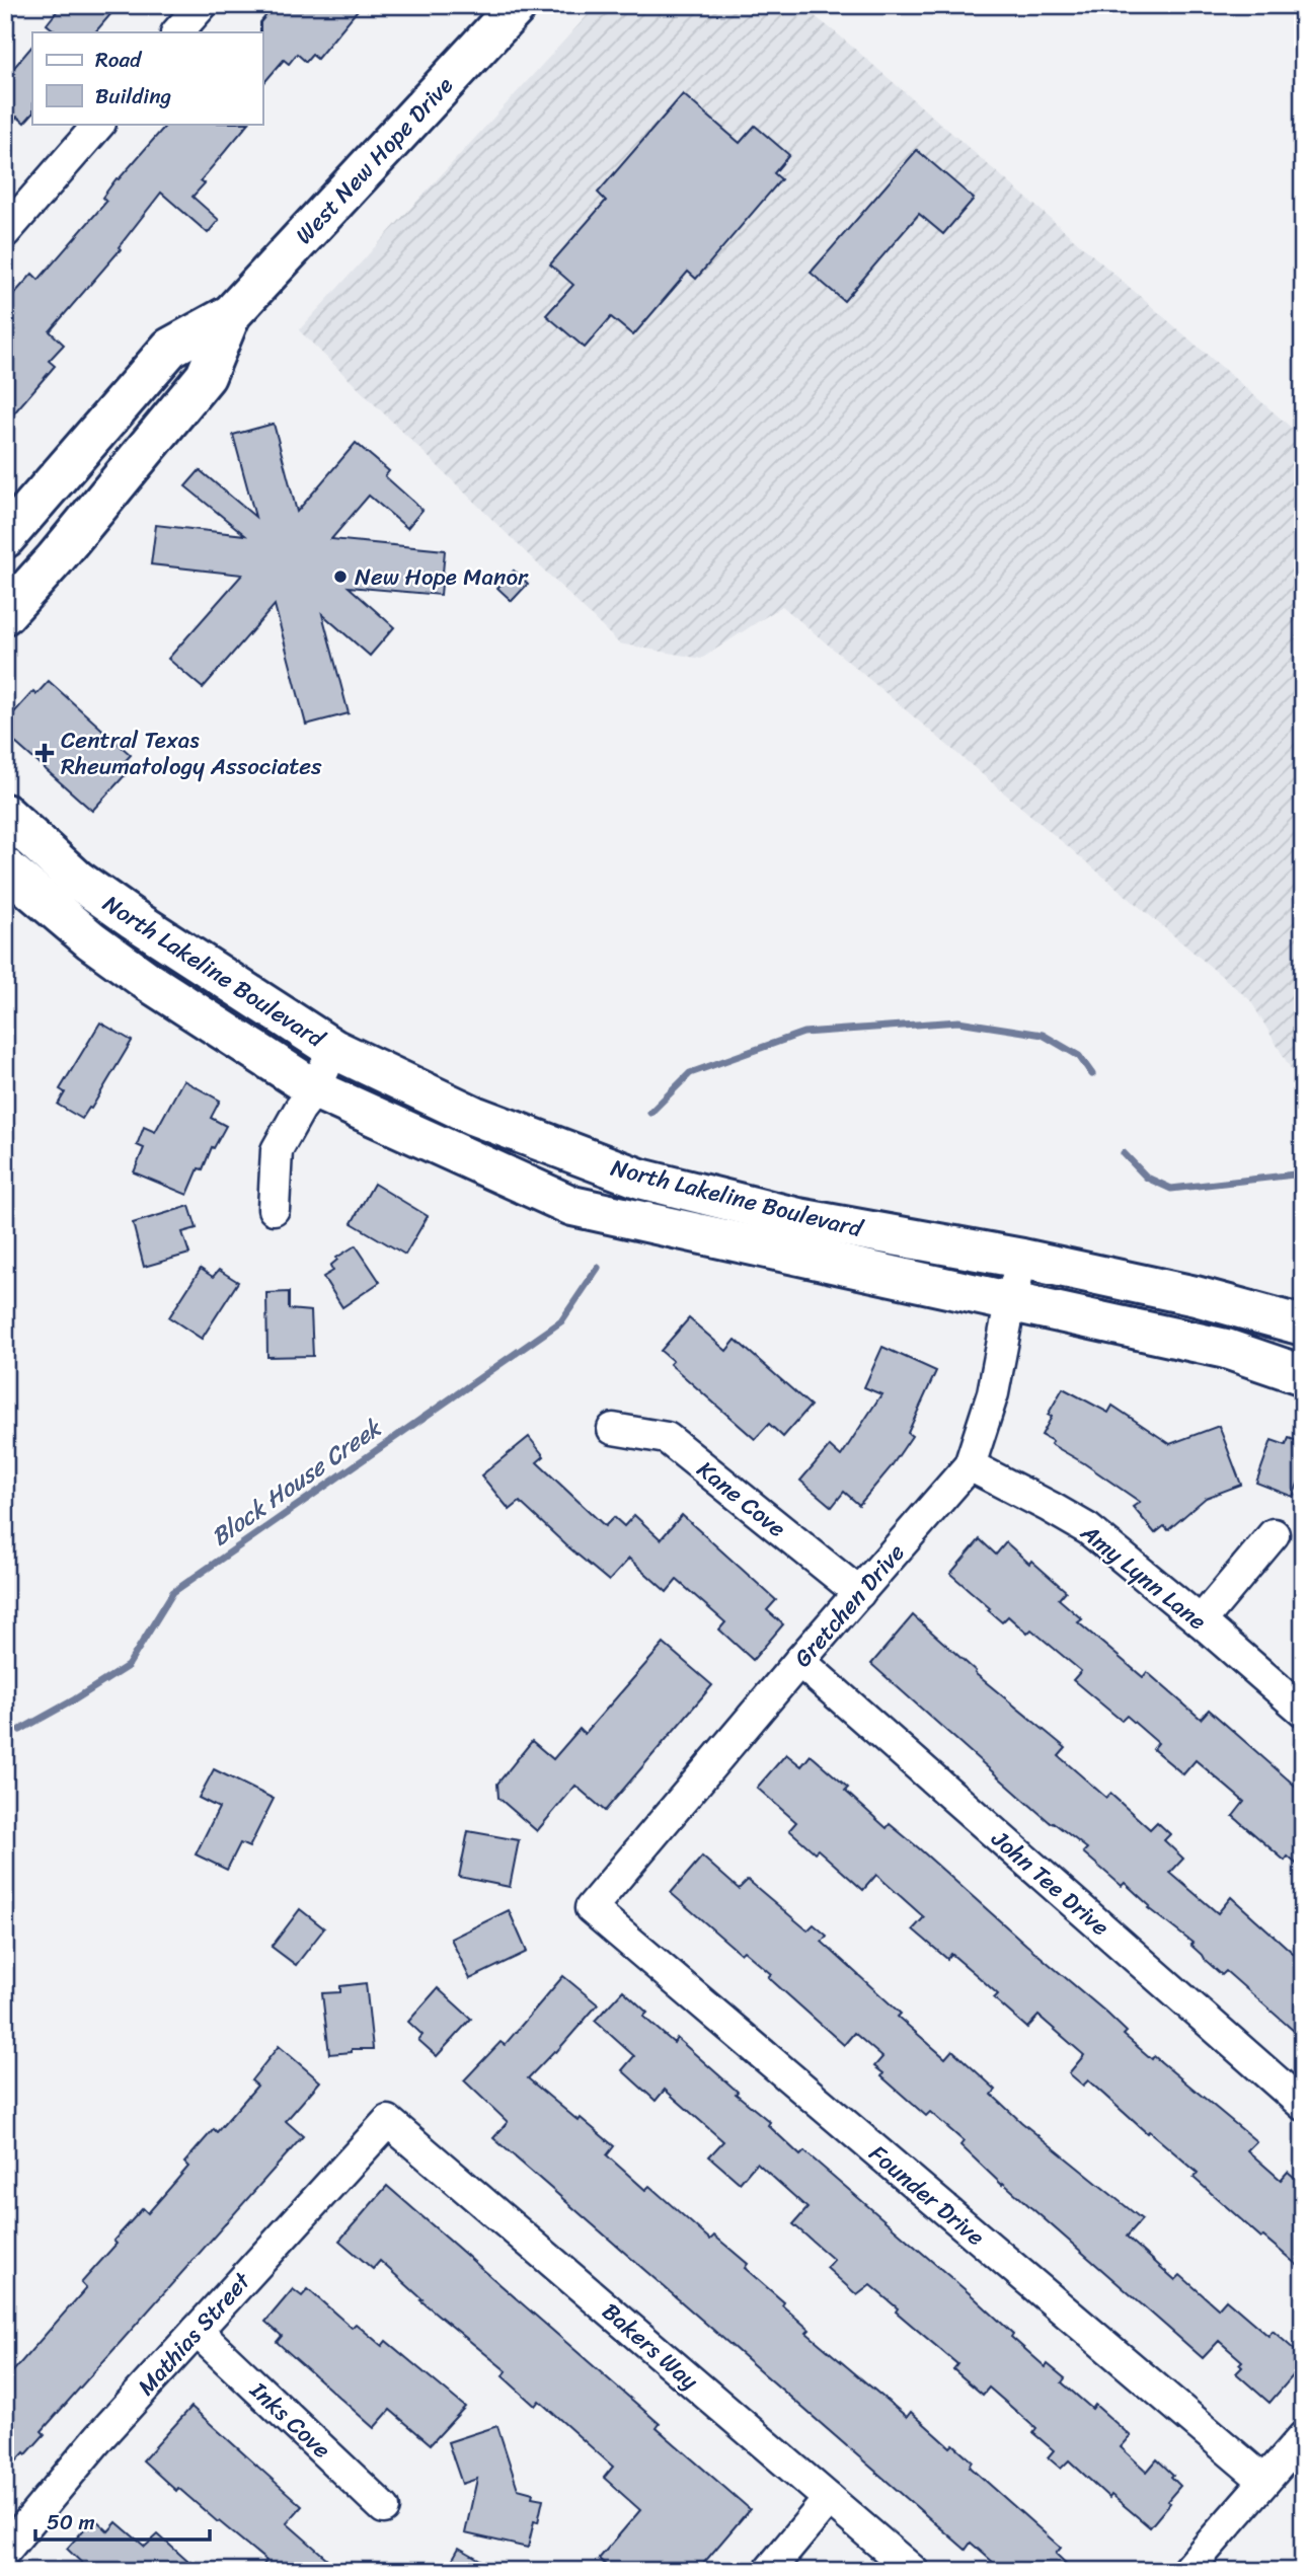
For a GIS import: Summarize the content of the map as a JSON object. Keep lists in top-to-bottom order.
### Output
{
  "streets": {
    "main road": ["West New Hope Drive", "North Lakeline Boulevard"],
    "street": [
      "Kane Cove",
      "Amy Lynn Lane",
      "Gretchen Drive",
      "John Tee Drive",
      "Founder Drive",
      "Mathias Street",
      "Bakers Way",
      "Inks Cove"
    ]
  },
  "crossings": [
    ["North Lakeline Boulevard", "Gretchen Drive"],
    ["Kane Cove", "Gretchen Drive"],
    ["Amy Lynn Lane", "Gretchen Drive"],
    ["Gretchen Drive", "John Tee Drive"],
    ["Gretchen Drive", "Founder Drive"],
    ["Mathias Street", "Bakers Way"],
    ["Mathias Street", "Inks Cove"]
  ],
  "water": ["Block House Creek"],
  "places": {
    "other": ["New Hope Manor"],
    "health": ["Central Texas Rheumatology Associates"]
  },
  "legend": ["Road", "Building"],
  "scale_bar": "50 m"
}
